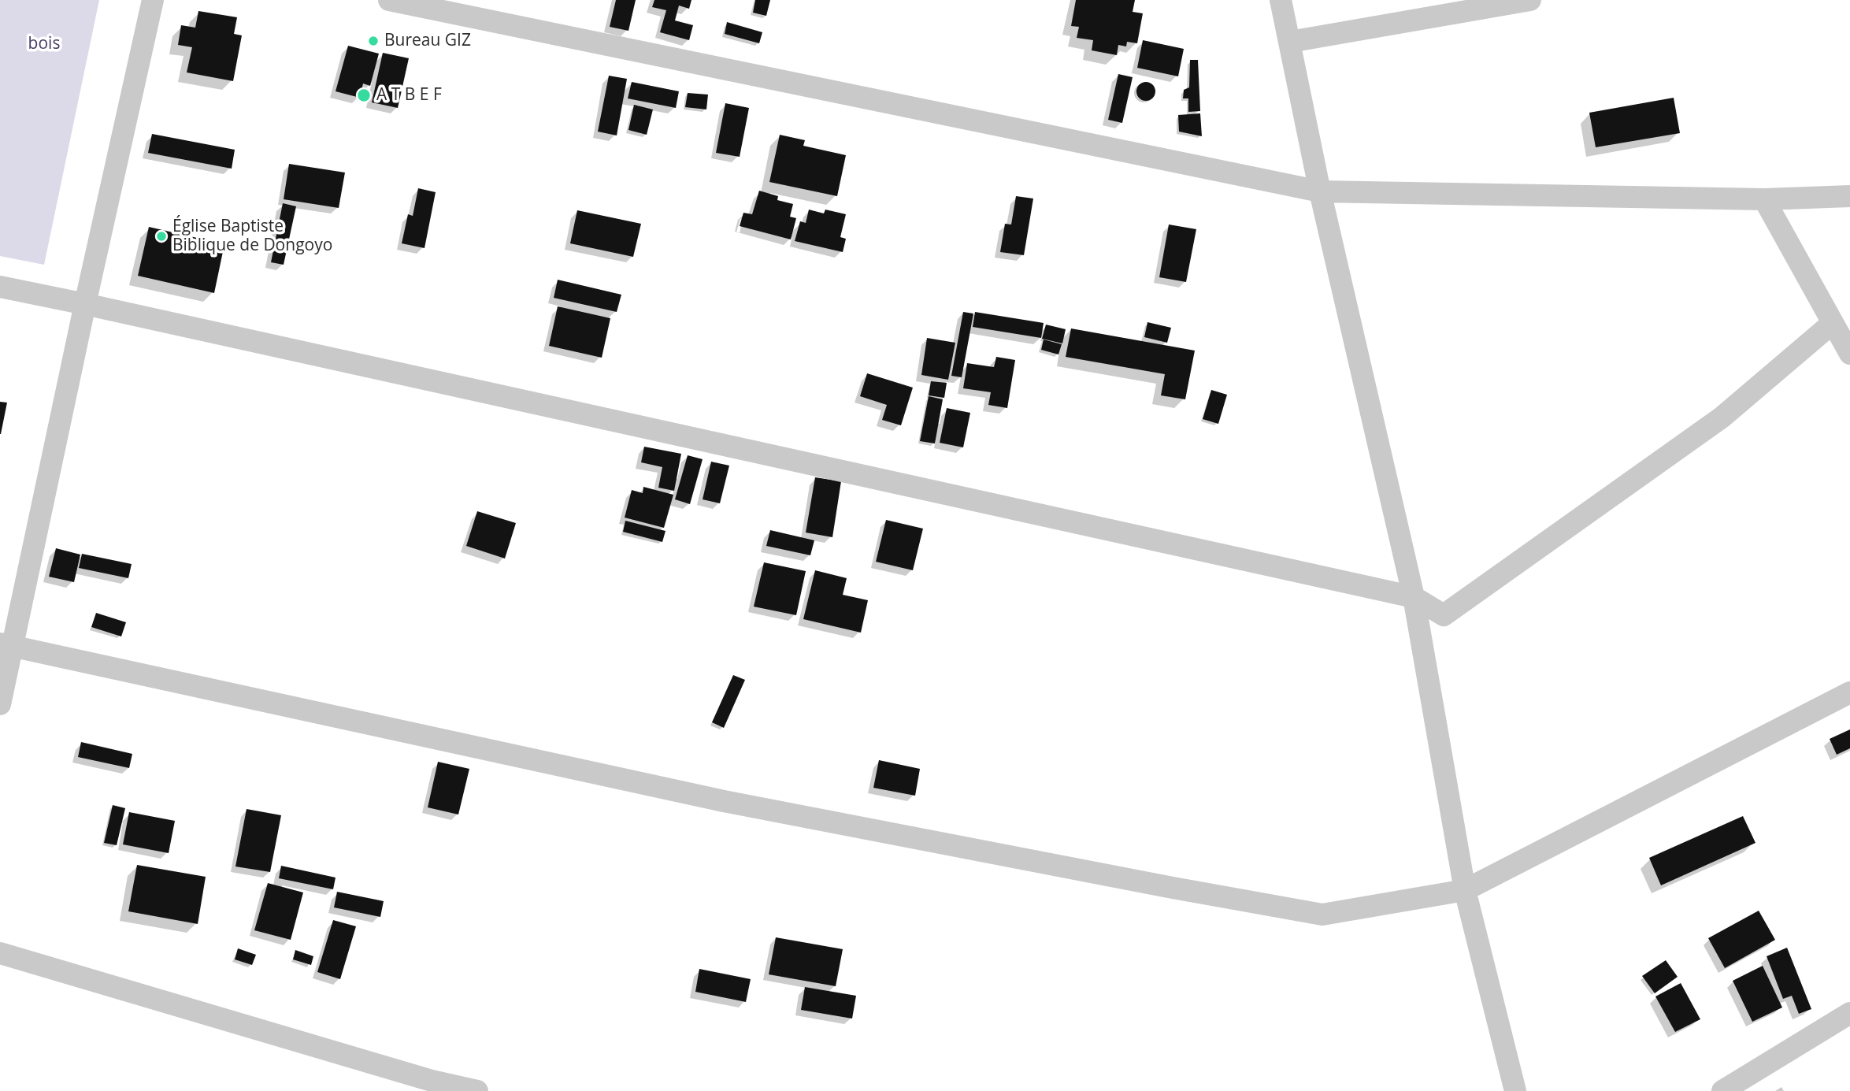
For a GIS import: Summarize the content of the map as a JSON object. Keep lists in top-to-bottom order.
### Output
{
  "parks": ["bois"],
  "places": ["Bureau GIZ", "A T B E F", "Église Baptiste Biblique de Dongoyo"]
}
